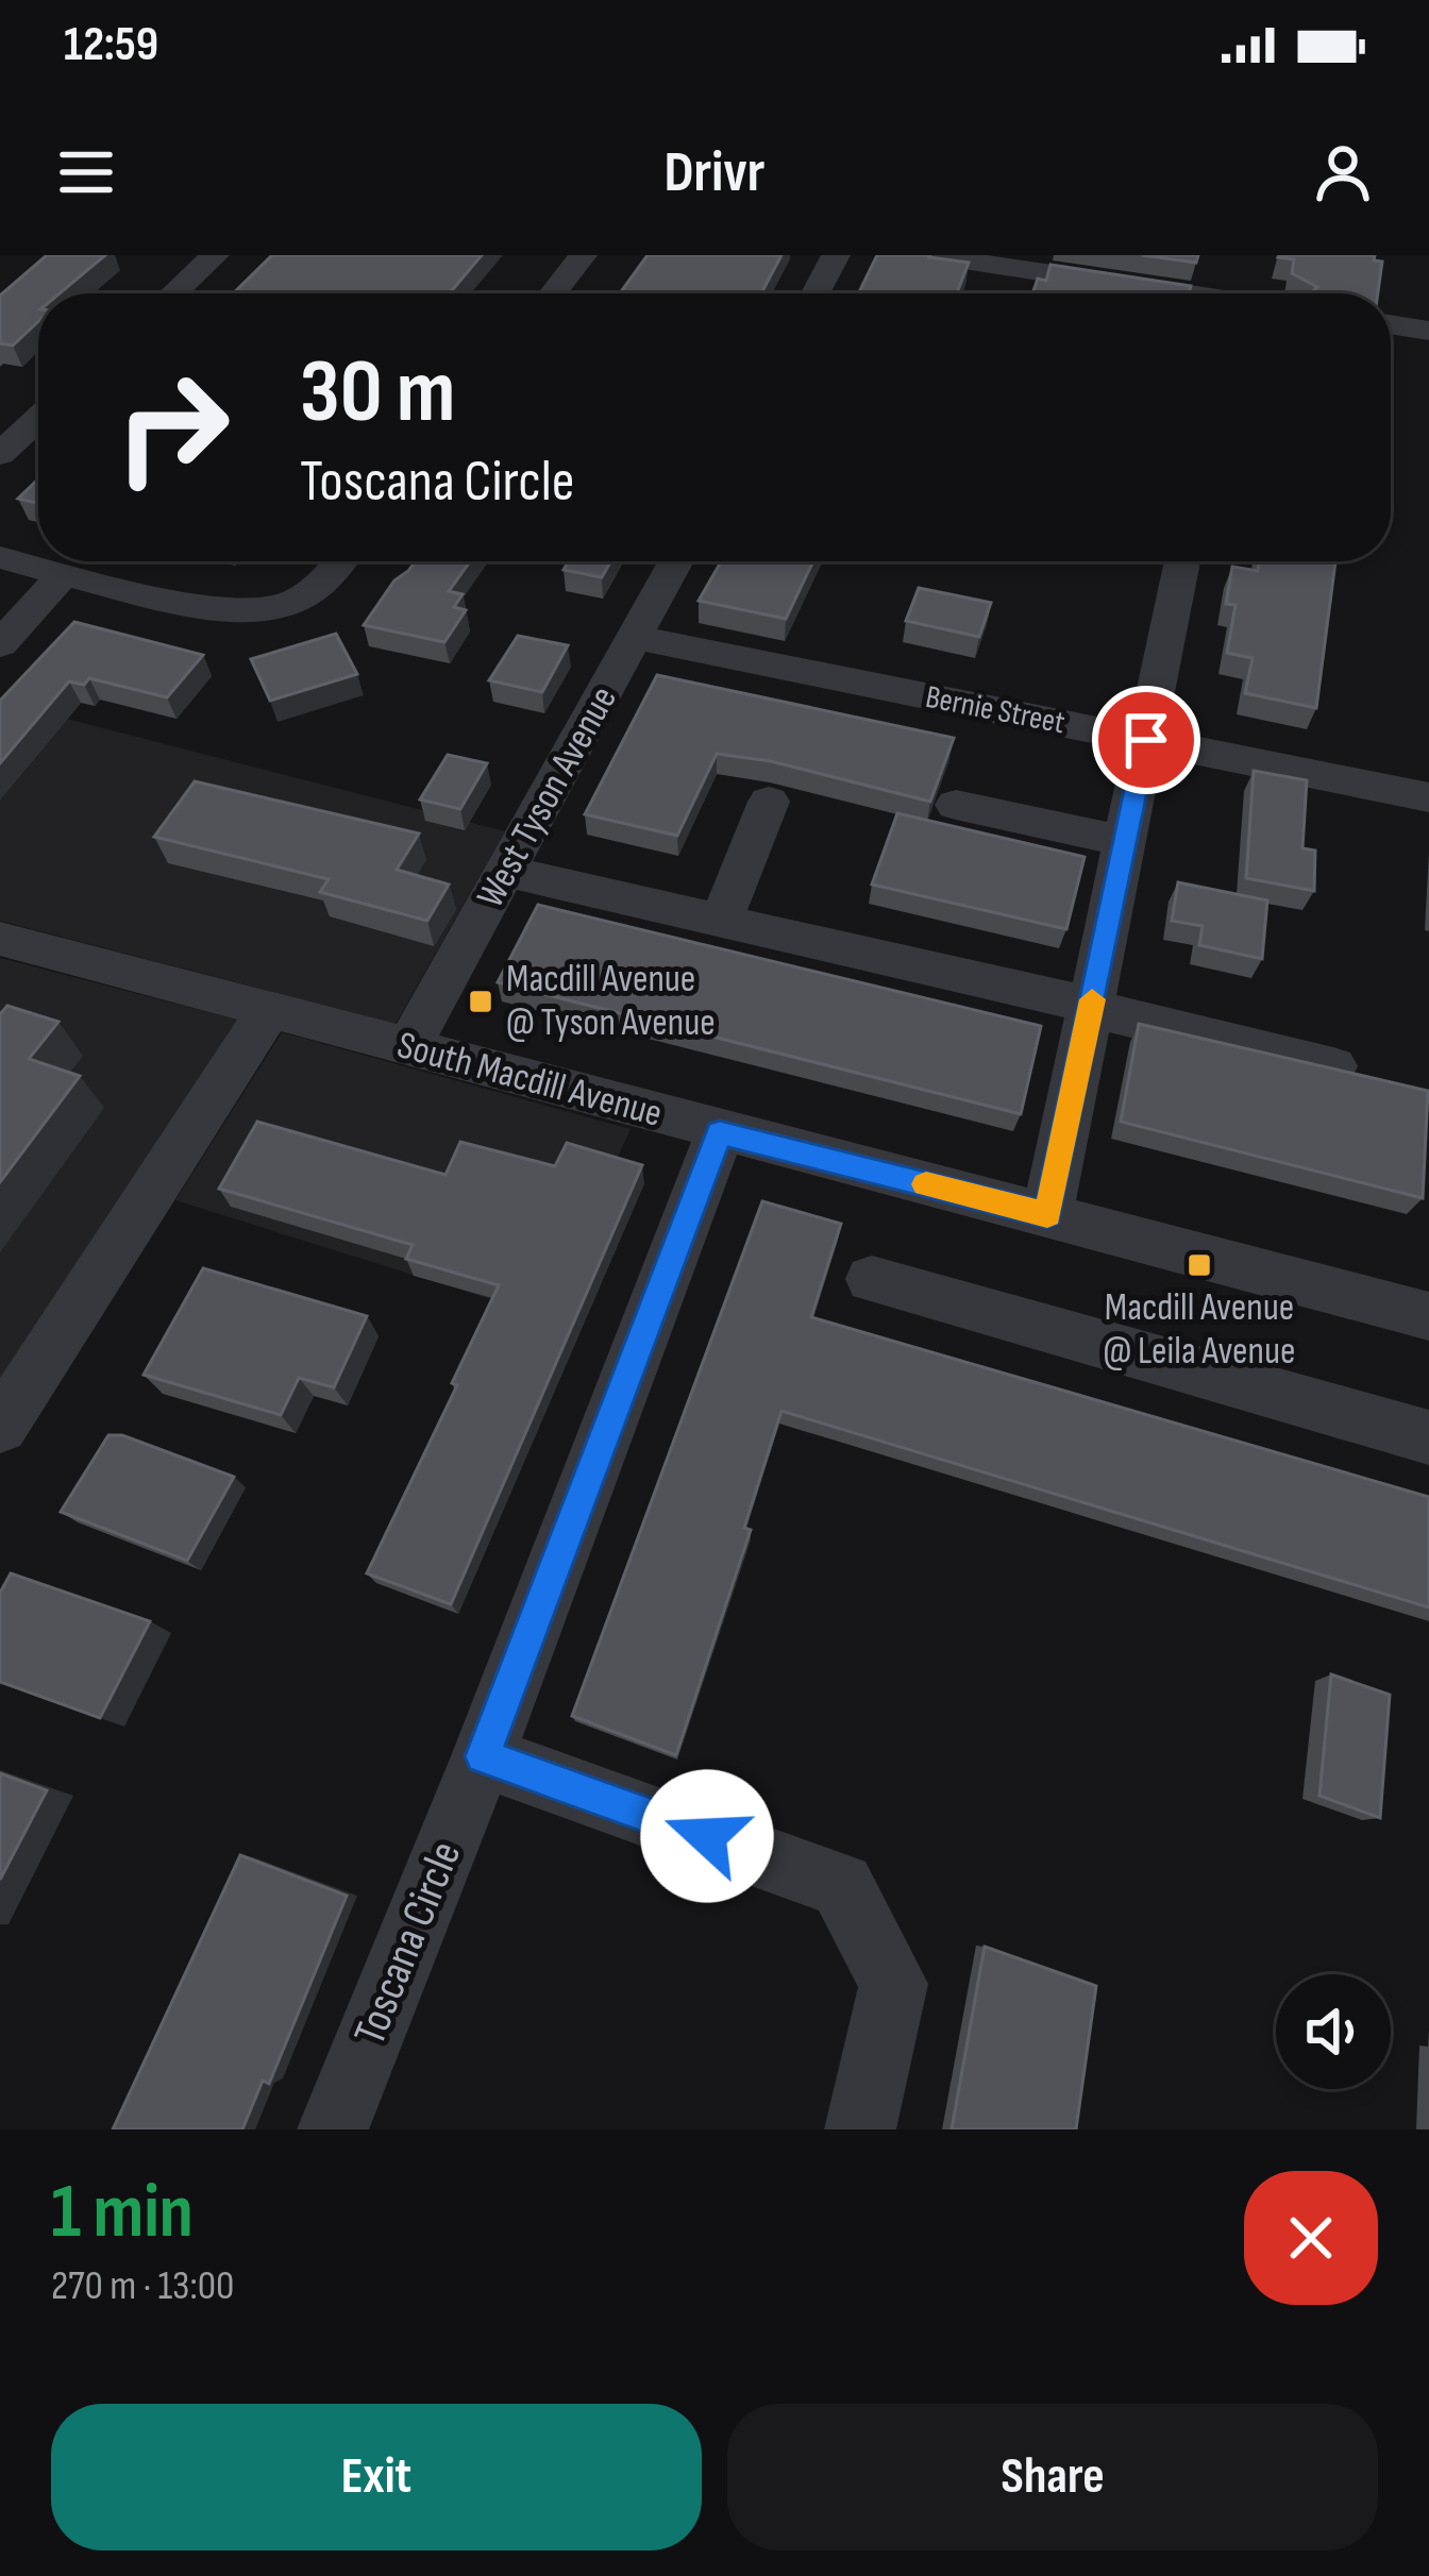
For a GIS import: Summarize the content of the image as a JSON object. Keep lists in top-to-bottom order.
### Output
{
  "streets": {
    "street": [
      "Bernie Street",
      "West Tyson Avenue",
      "South Macdill Avenue",
      "Toscana Circle"
    ]
  },
  "crossings": [
    ["Bernie Street", "West Tyson Avenue"],
    ["West Tyson Avenue", "South Macdill Avenue"],
    ["South Macdill Avenue", "Toscana Circle"]
  ],
  "places": {
    "transit": ["Macdill Avenue @ Tyson Avenue", "Macdill Avenue @ Leila Avenue"]
  },
  "page": {
    "status": "12:59",
    "header": "Drivr",
    "turn": ["30 m", "Toscana Circle"],
    "heading": ["1 min", "270 m · 13:00"],
    "buttons": ["Exit", "Share"]
  }
}
